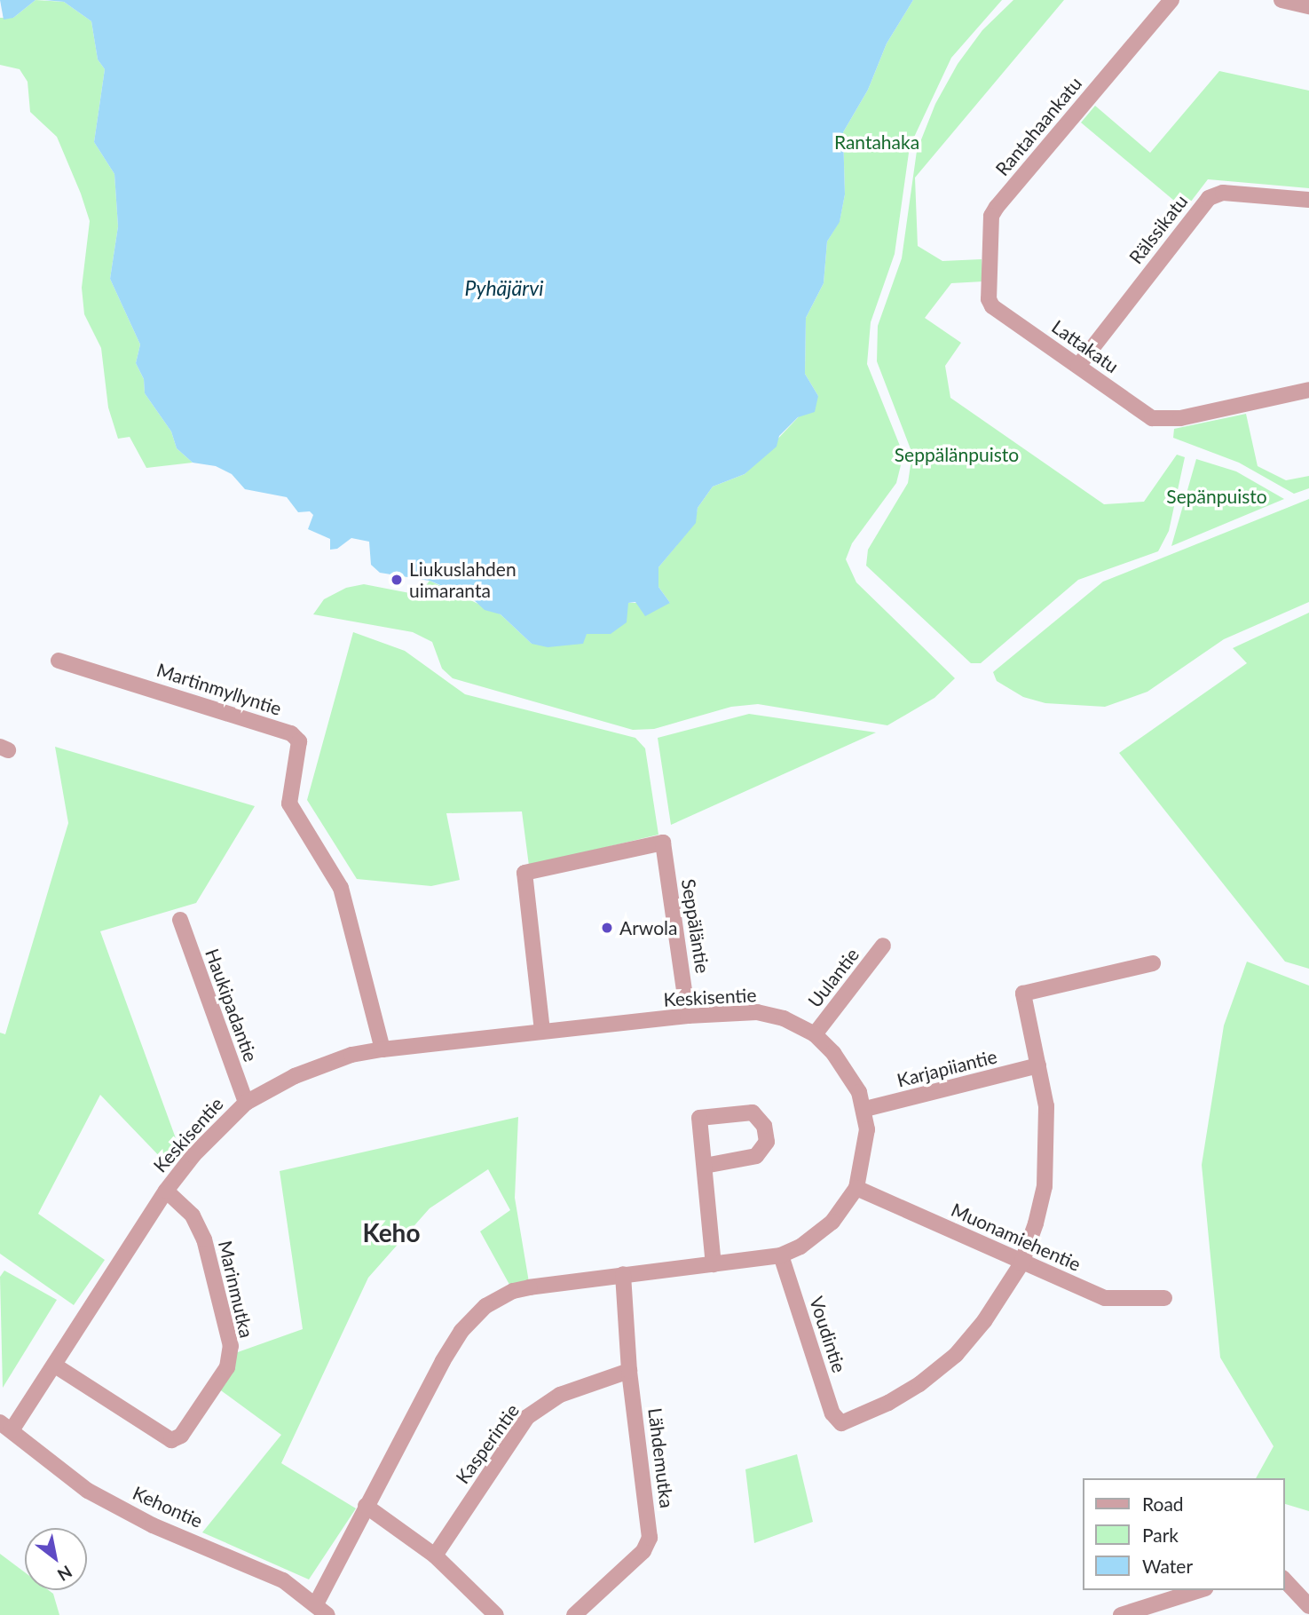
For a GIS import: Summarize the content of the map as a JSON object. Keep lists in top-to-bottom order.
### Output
{
  "streets": {
    "street": [
      "Rantahaankatu",
      "Rälssikatu",
      "Lattakatu",
      "Martinmyllyntie",
      "Seppäläntie",
      "Uulantie",
      "Keskisentie",
      "Haukipadantie",
      "Karjapiiantie",
      "Muonamiehentie",
      "Marinmutka",
      "Voudintie",
      "Kasperintie",
      "Lähdemutka",
      "Kehontie"
    ]
  },
  "crossings": [
    ["Rantahaankatu", "Lattakatu"],
    ["Rälssikatu", "Lattakatu"],
    ["Martinmyllyntie", "Keskisentie"],
    ["Seppäläntie", "Keskisentie"],
    ["Uulantie", "Keskisentie"],
    ["Keskisentie", "Haukipadantie"],
    ["Keskisentie", "Karjapiiantie"],
    ["Keskisentie", "Muonamiehentie"],
    ["Keskisentie", "Marinmutka"],
    ["Keskisentie", "Voudintie"],
    ["Keskisentie", "Lähdemutka"],
    ["Keskisentie", "Kehontie"],
    ["Muonamiehentie", "Voudintie"],
    ["Kasperintie", "Lähdemutka"]
  ],
  "districts": ["Keho"],
  "water": ["Pyhäjärvi"],
  "parks": ["Rantahaka", "Seppälänpuisto", "Sepänpuisto"],
  "places": ["Liukuslahden uimaranta", "Arwola"],
  "legend": ["Road", "Park", "Water"],
  "north": "bottom right"
}
